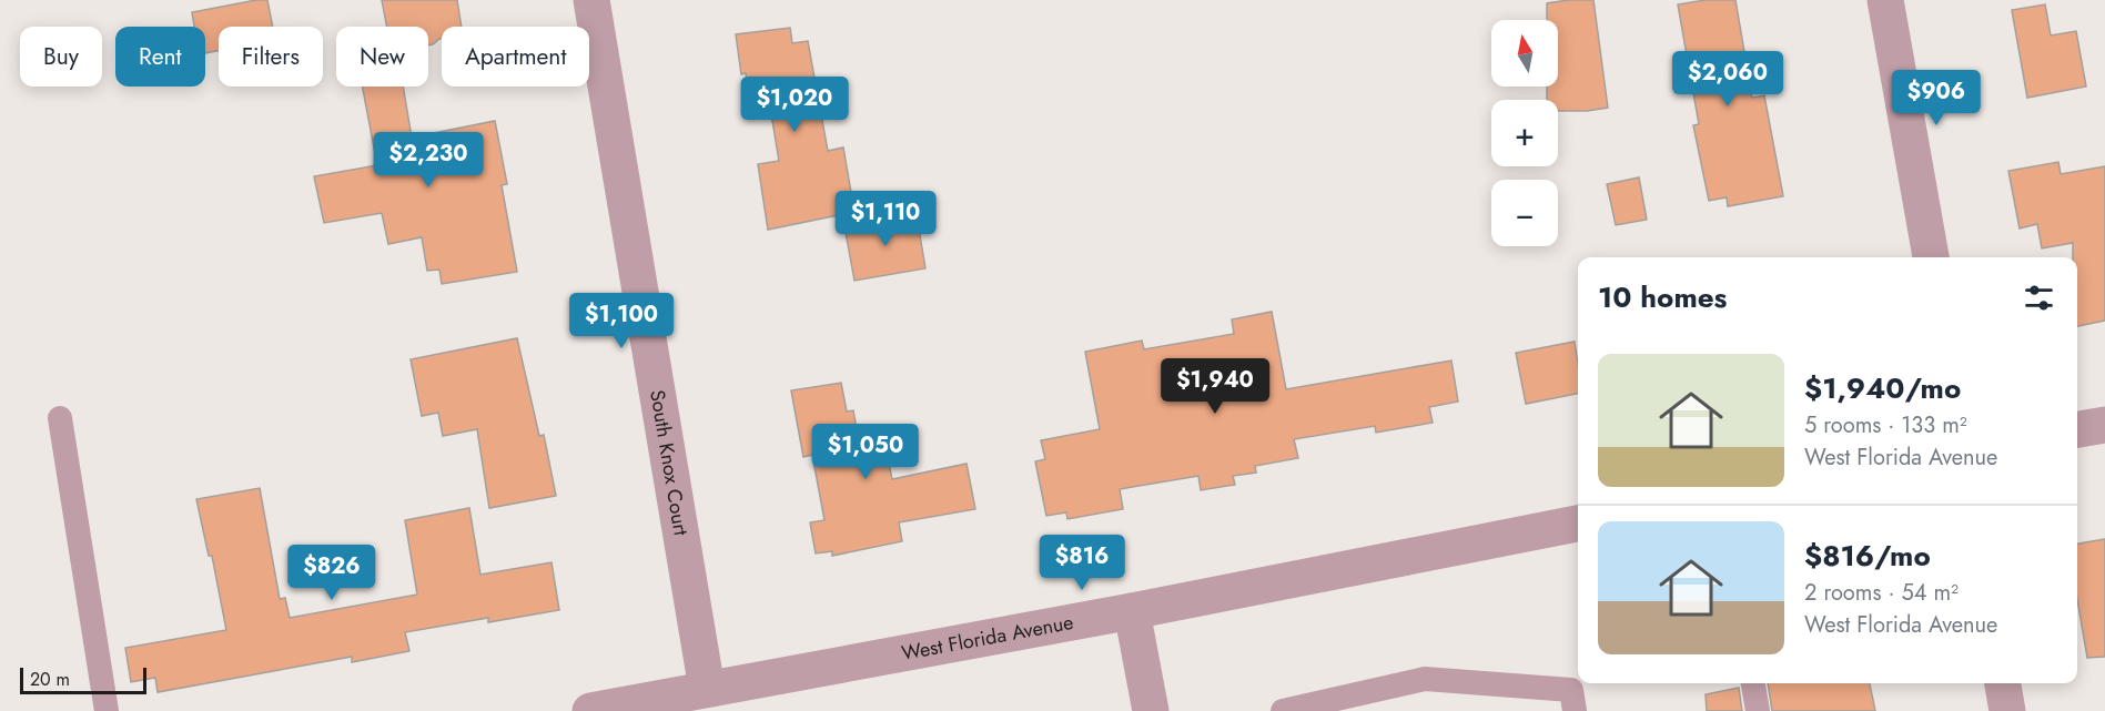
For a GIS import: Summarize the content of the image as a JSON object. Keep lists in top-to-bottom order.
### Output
{
  "streets": {
    "street": ["South Knox Court", "West Florida Avenue"]
  },
  "crossings": [
    ["South Knox Court", "West Florida Avenue"]
  ],
  "scale_bar": "20 m",
  "north": "top",
  "page": {
    "map_buttons": ["+", "−"],
    "chip": [
      "Buy",
      "Rent",
      "Filters",
      "New",
      "Apartment"
    ],
    "price": [
      "$2,060",
      "$906",
      "$1,020",
      "$2,230",
      "$1,110",
      "$1,100",
      "$1,940",
      "$1,050",
      "$816",
      "$826"
    ],
    "heading": "10 homes",
    "list": [
      {
        "name": "$1,940/mo",
        "note": "5 rooms · 133 m² · West Florida Avenue"
      },
      {
        "name": "$816/mo",
        "note": "2 rooms · 54 m² · West Florida Avenue"
      }
    ],
    "scale": "20 m"
  }
}
